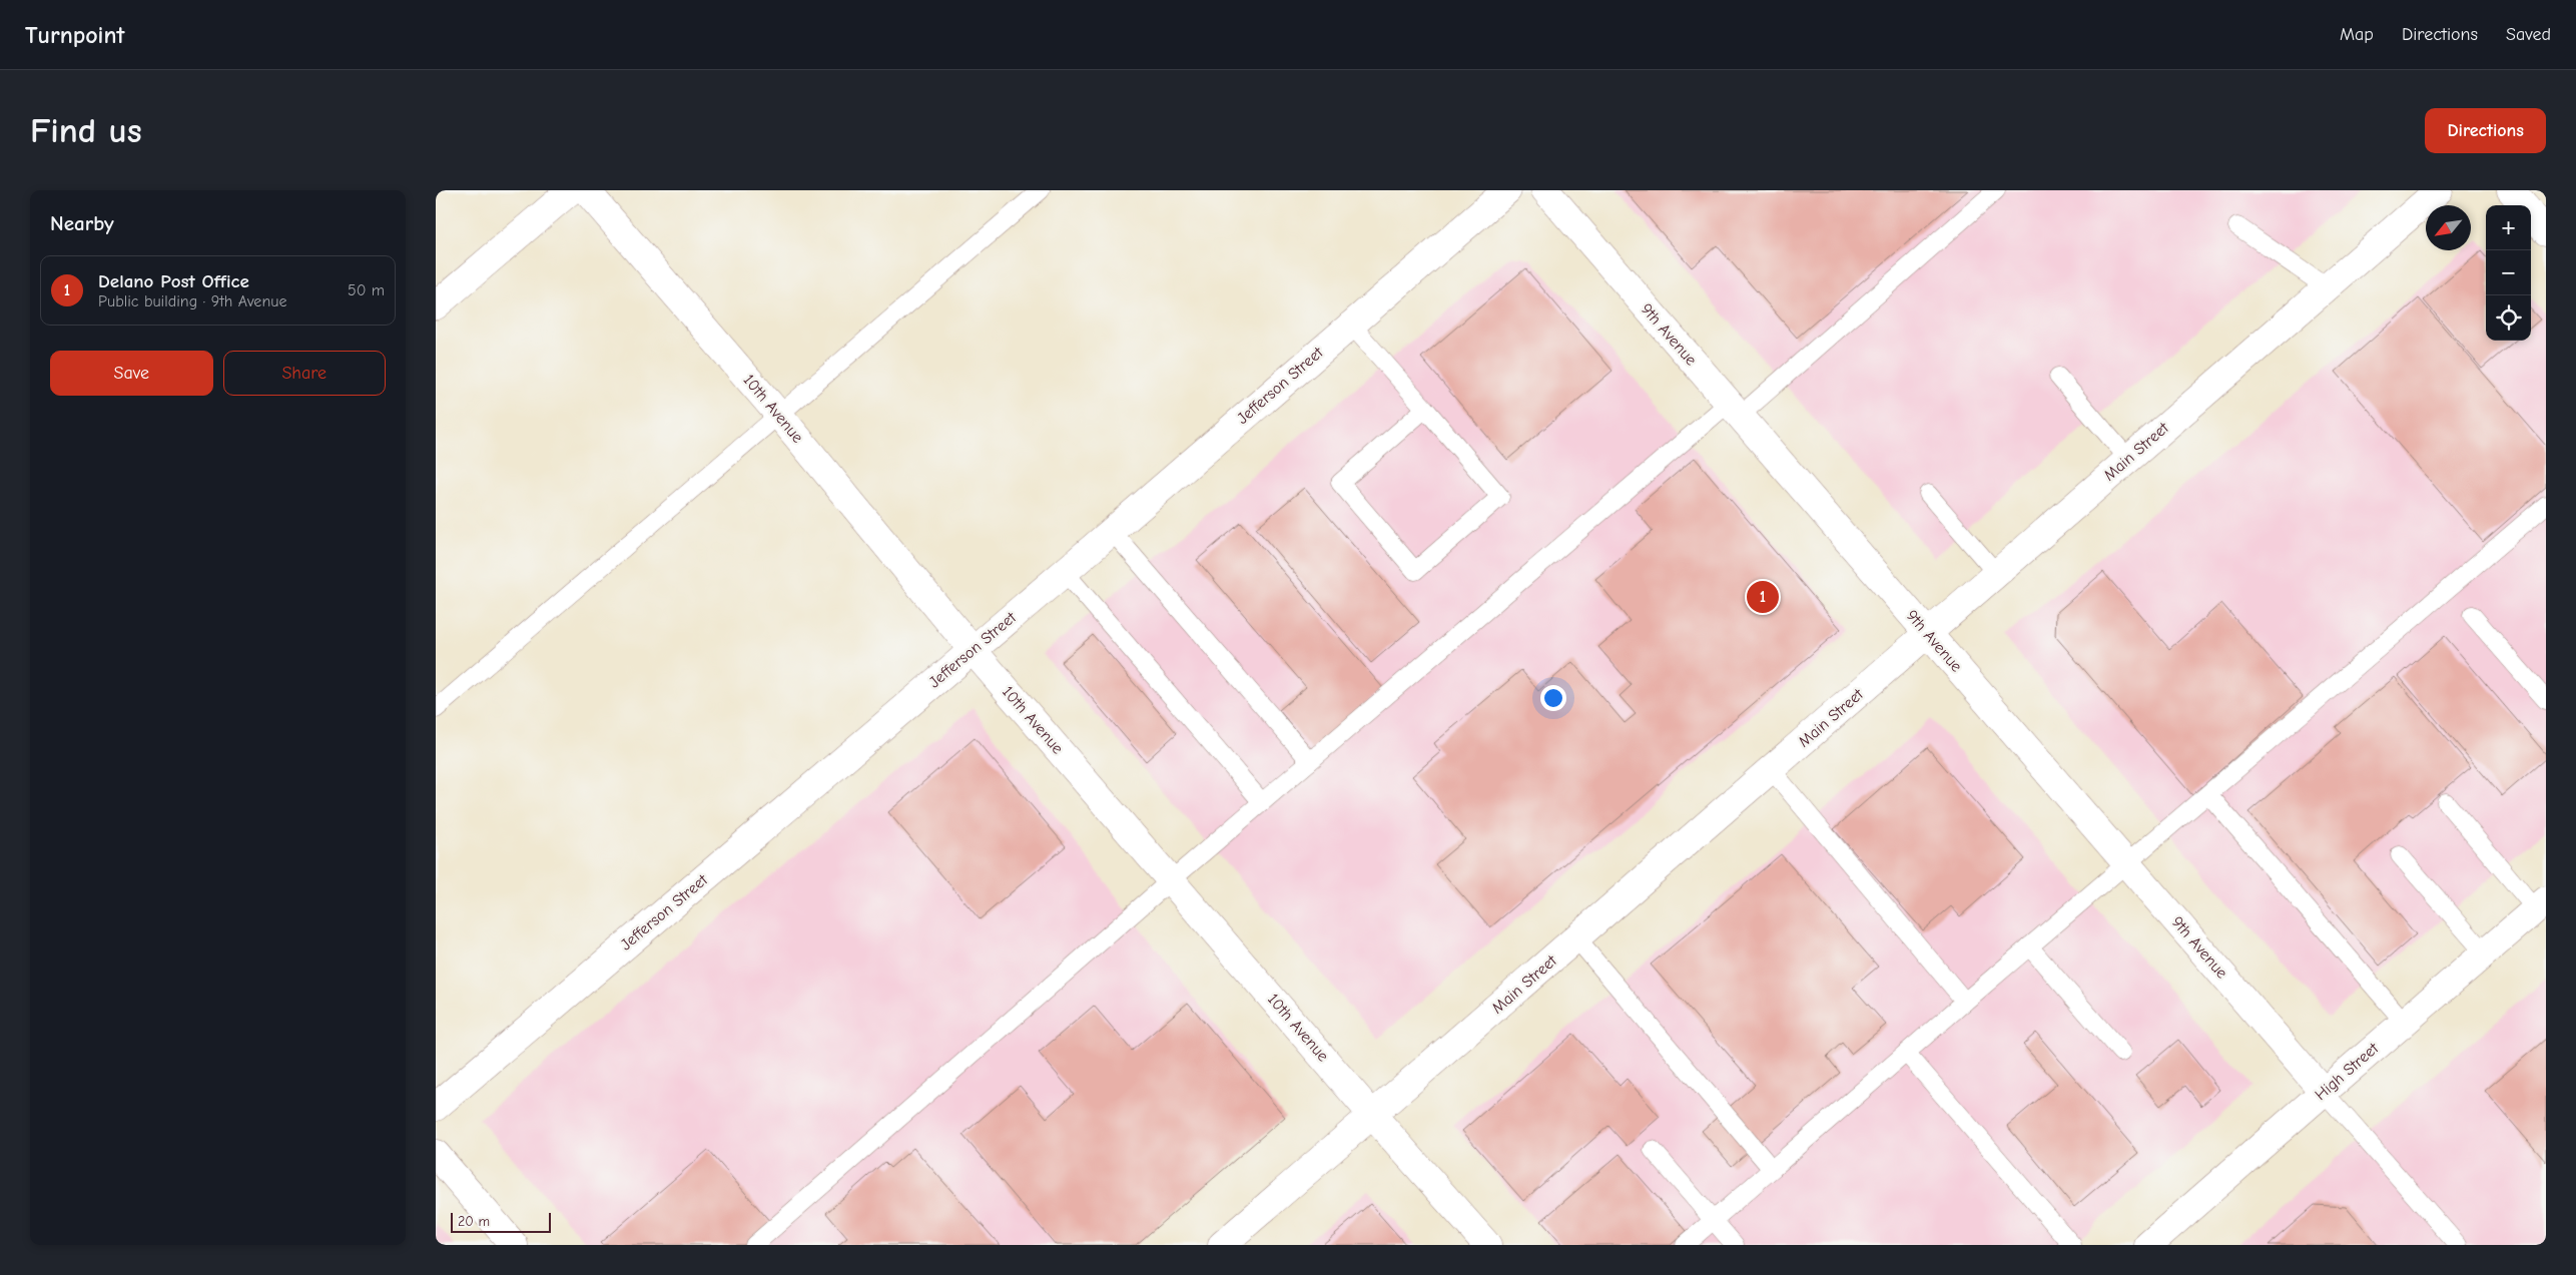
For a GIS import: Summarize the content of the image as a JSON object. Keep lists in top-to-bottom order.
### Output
{
  "streets": {
    "street": [
      "9th Avenue",
      "Jefferson Street",
      "10th Avenue",
      "Main Street",
      "High Street"
    ]
  },
  "crossings": [
    ["9th Avenue", "Main Street"],
    ["9th Avenue", "High Street"],
    ["Jefferson Street", "10th Avenue"],
    ["10th Avenue", "Main Street"]
  ],
  "scale_bar": "20 m",
  "north": "bottom left",
  "page": {
    "header": "Turnpoint",
    "nav": ["Map", "Directions", "Saved"],
    "buttons": [
      "Directions",
      ["Save", "Share"]
    ],
    "title": "Find us",
    "heading": "Nearby",
    "map_buttons": ["+", "−"],
    "list": [
      {
        "mark": "1",
        "name": "Delano Post Office",
        "note": "Public building · 9th Avenue",
        "value": "50 m"
      }
    ],
    "pins": "1",
    "scale": "20 m"
  }
}
